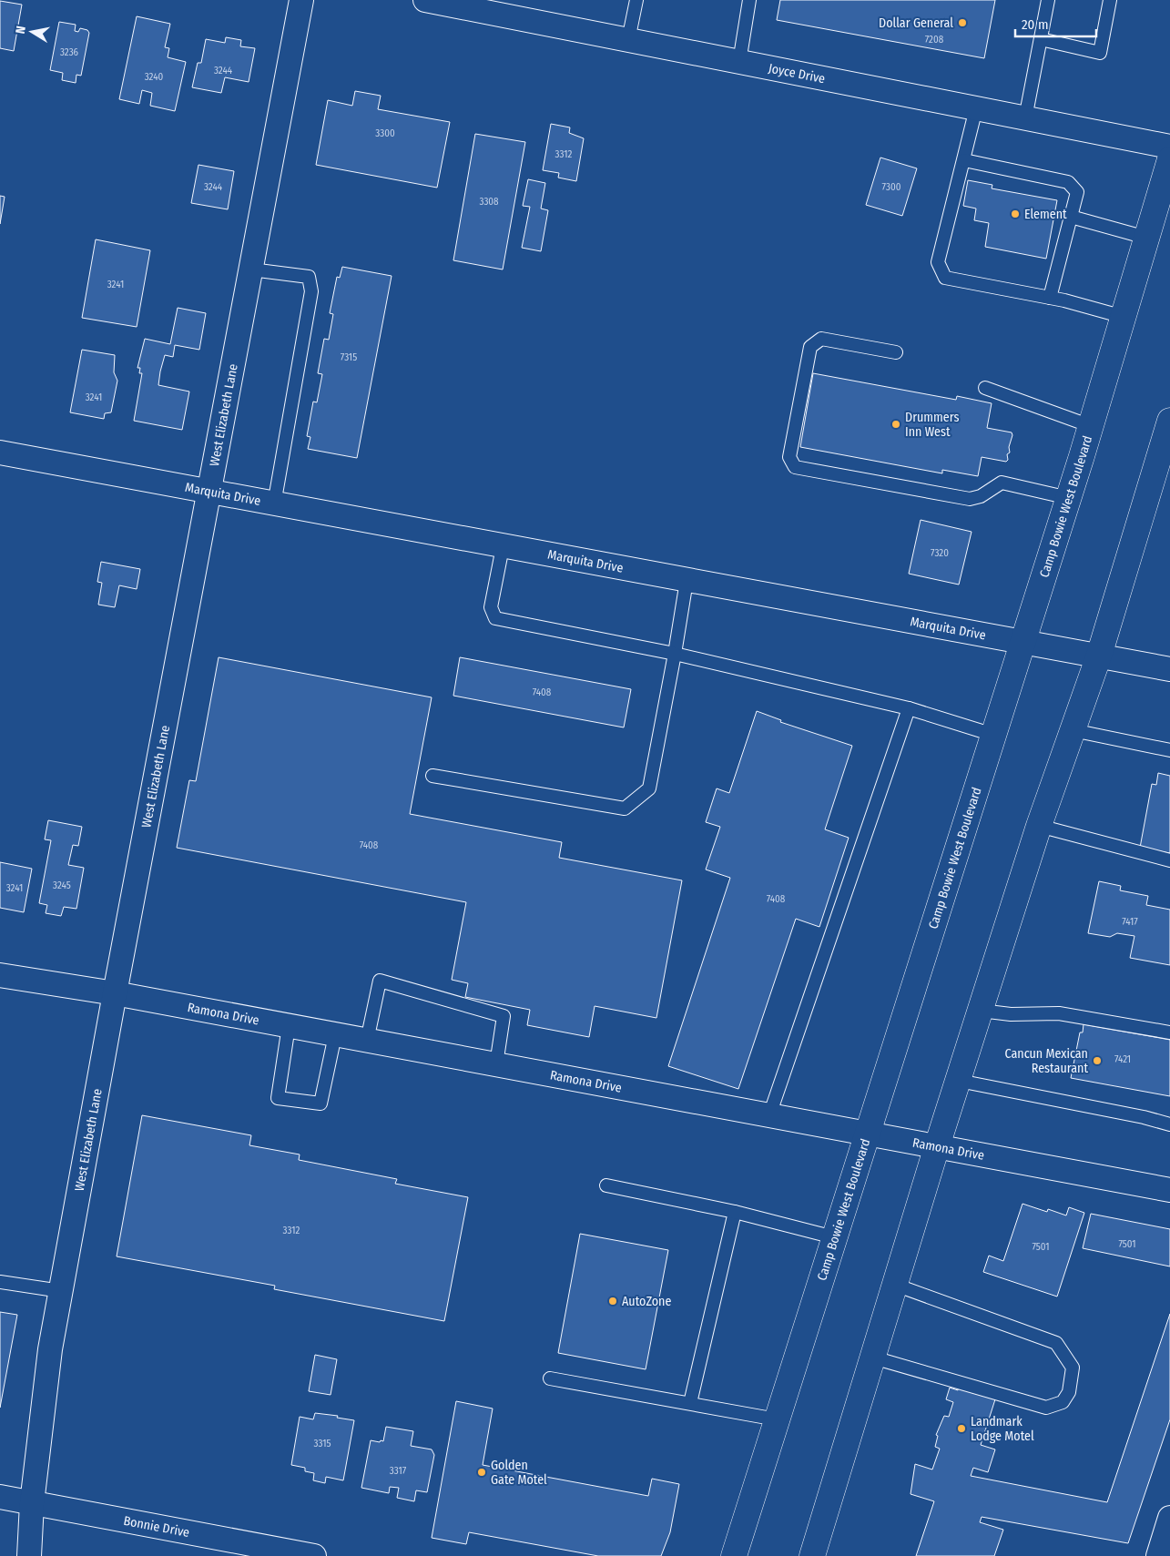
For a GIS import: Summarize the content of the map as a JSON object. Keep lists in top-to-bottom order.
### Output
{
  "streets": {
    "main road": ["Camp Bowie West Boulevard"],
    "street": [
      "Joyce Drive",
      "West Elizabeth Lane",
      "Marquita Drive",
      "Ramona Drive",
      "Bonnie Drive"
    ]
  },
  "crossings": [
    ["West Elizabeth Lane", "Marquita Drive"],
    ["West Elizabeth Lane", "Ramona Drive"],
    ["West Elizabeth Lane", "Bonnie Drive"],
    ["Marquita Drive", "Camp Bowie West Boulevard"],
    ["Camp Bowie West Boulevard", "Ramona Drive"]
  ],
  "places": [
    "Dollar General",
    "Element",
    "Drummers Inn West",
    "Cancun Mexican Restaurant",
    "AutoZone",
    "Landmark Lodge Motel",
    "Golden Gate Motel"
  ],
  "house_numbers": [
    "7208",
    "3236",
    "3244",
    "3240",
    "3300",
    "3312",
    "3244",
    "7300",
    "3308",
    "3241",
    "7315",
    "3241",
    "7320",
    "7408",
    "7408",
    "3245",
    "3241",
    "7408",
    "7417",
    "7421",
    "3312",
    "7501",
    "7501",
    "3315",
    "3317"
  ],
  "scale_bar": "20 m",
  "north": "left"
}
